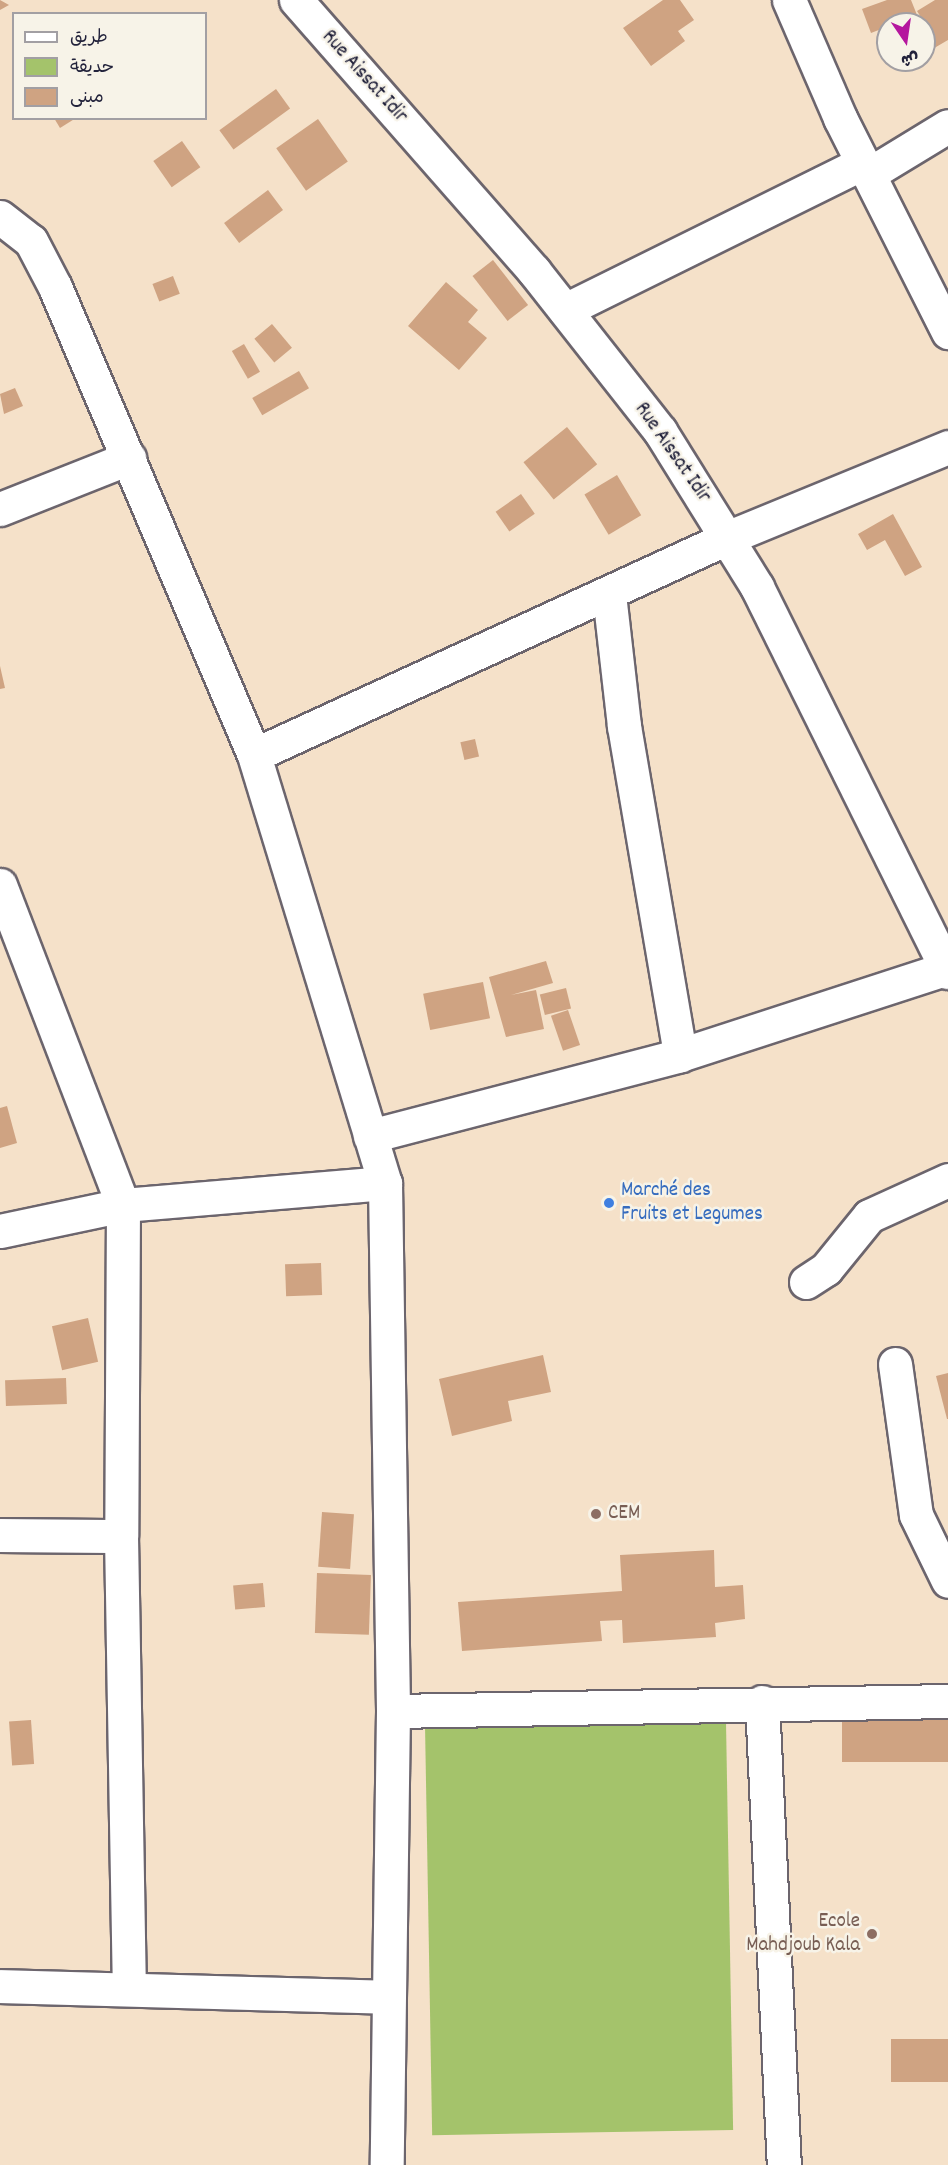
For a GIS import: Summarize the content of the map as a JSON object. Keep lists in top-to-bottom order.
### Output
{
  "streets": {
    "street": ["Rue Aissat Idir"]
  },
  "places": ["Marché des Fruits et Legumes", "CEM", "Ecole Mahdjoub Kala"],
  "legend": ["طريق", "حديقة", "مبنى"],
  "north": "bottom"
}
